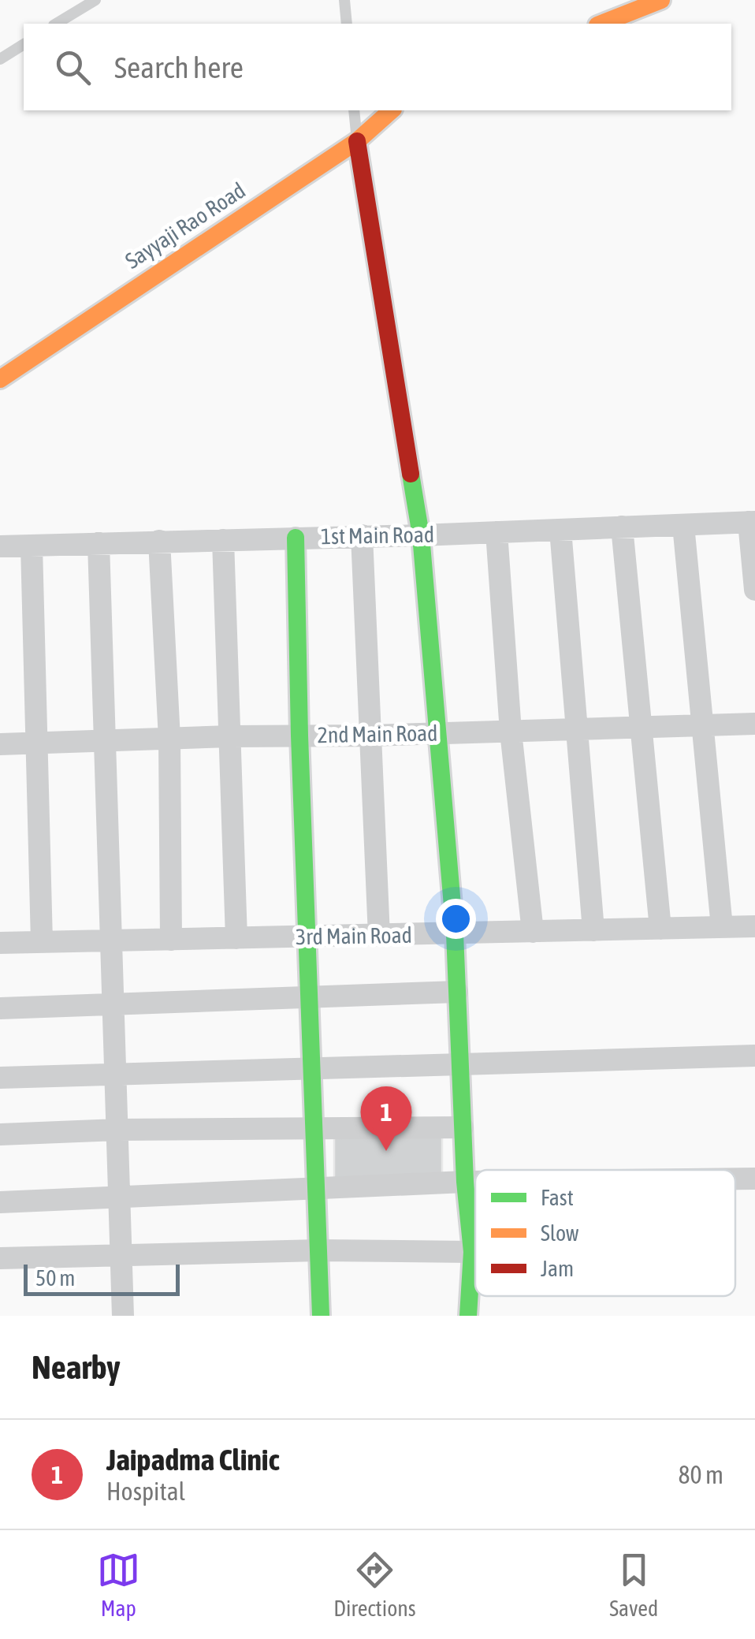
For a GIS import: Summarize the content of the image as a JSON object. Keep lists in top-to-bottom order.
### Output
{
  "streets": {
    "street": [
      "Sayyaji Rao Road",
      "1st Main Road",
      "2nd Main Road",
      "3rd Main Road"
    ]
  },
  "legend": ["Fast", "Slow", "Jam"],
  "scale_bar": "50 m",
  "page": {
    "search": "Search here",
    "pins": "1",
    "scale": "50 m",
    "heading": "Nearby",
    "list": [
      {
        "mark": "1",
        "name": "Jaipadma Clinic",
        "note": "Hospital",
        "value": "80 m"
      }
    ],
    "nav": ["Map", "Directions", "Saved"]
  }
}
